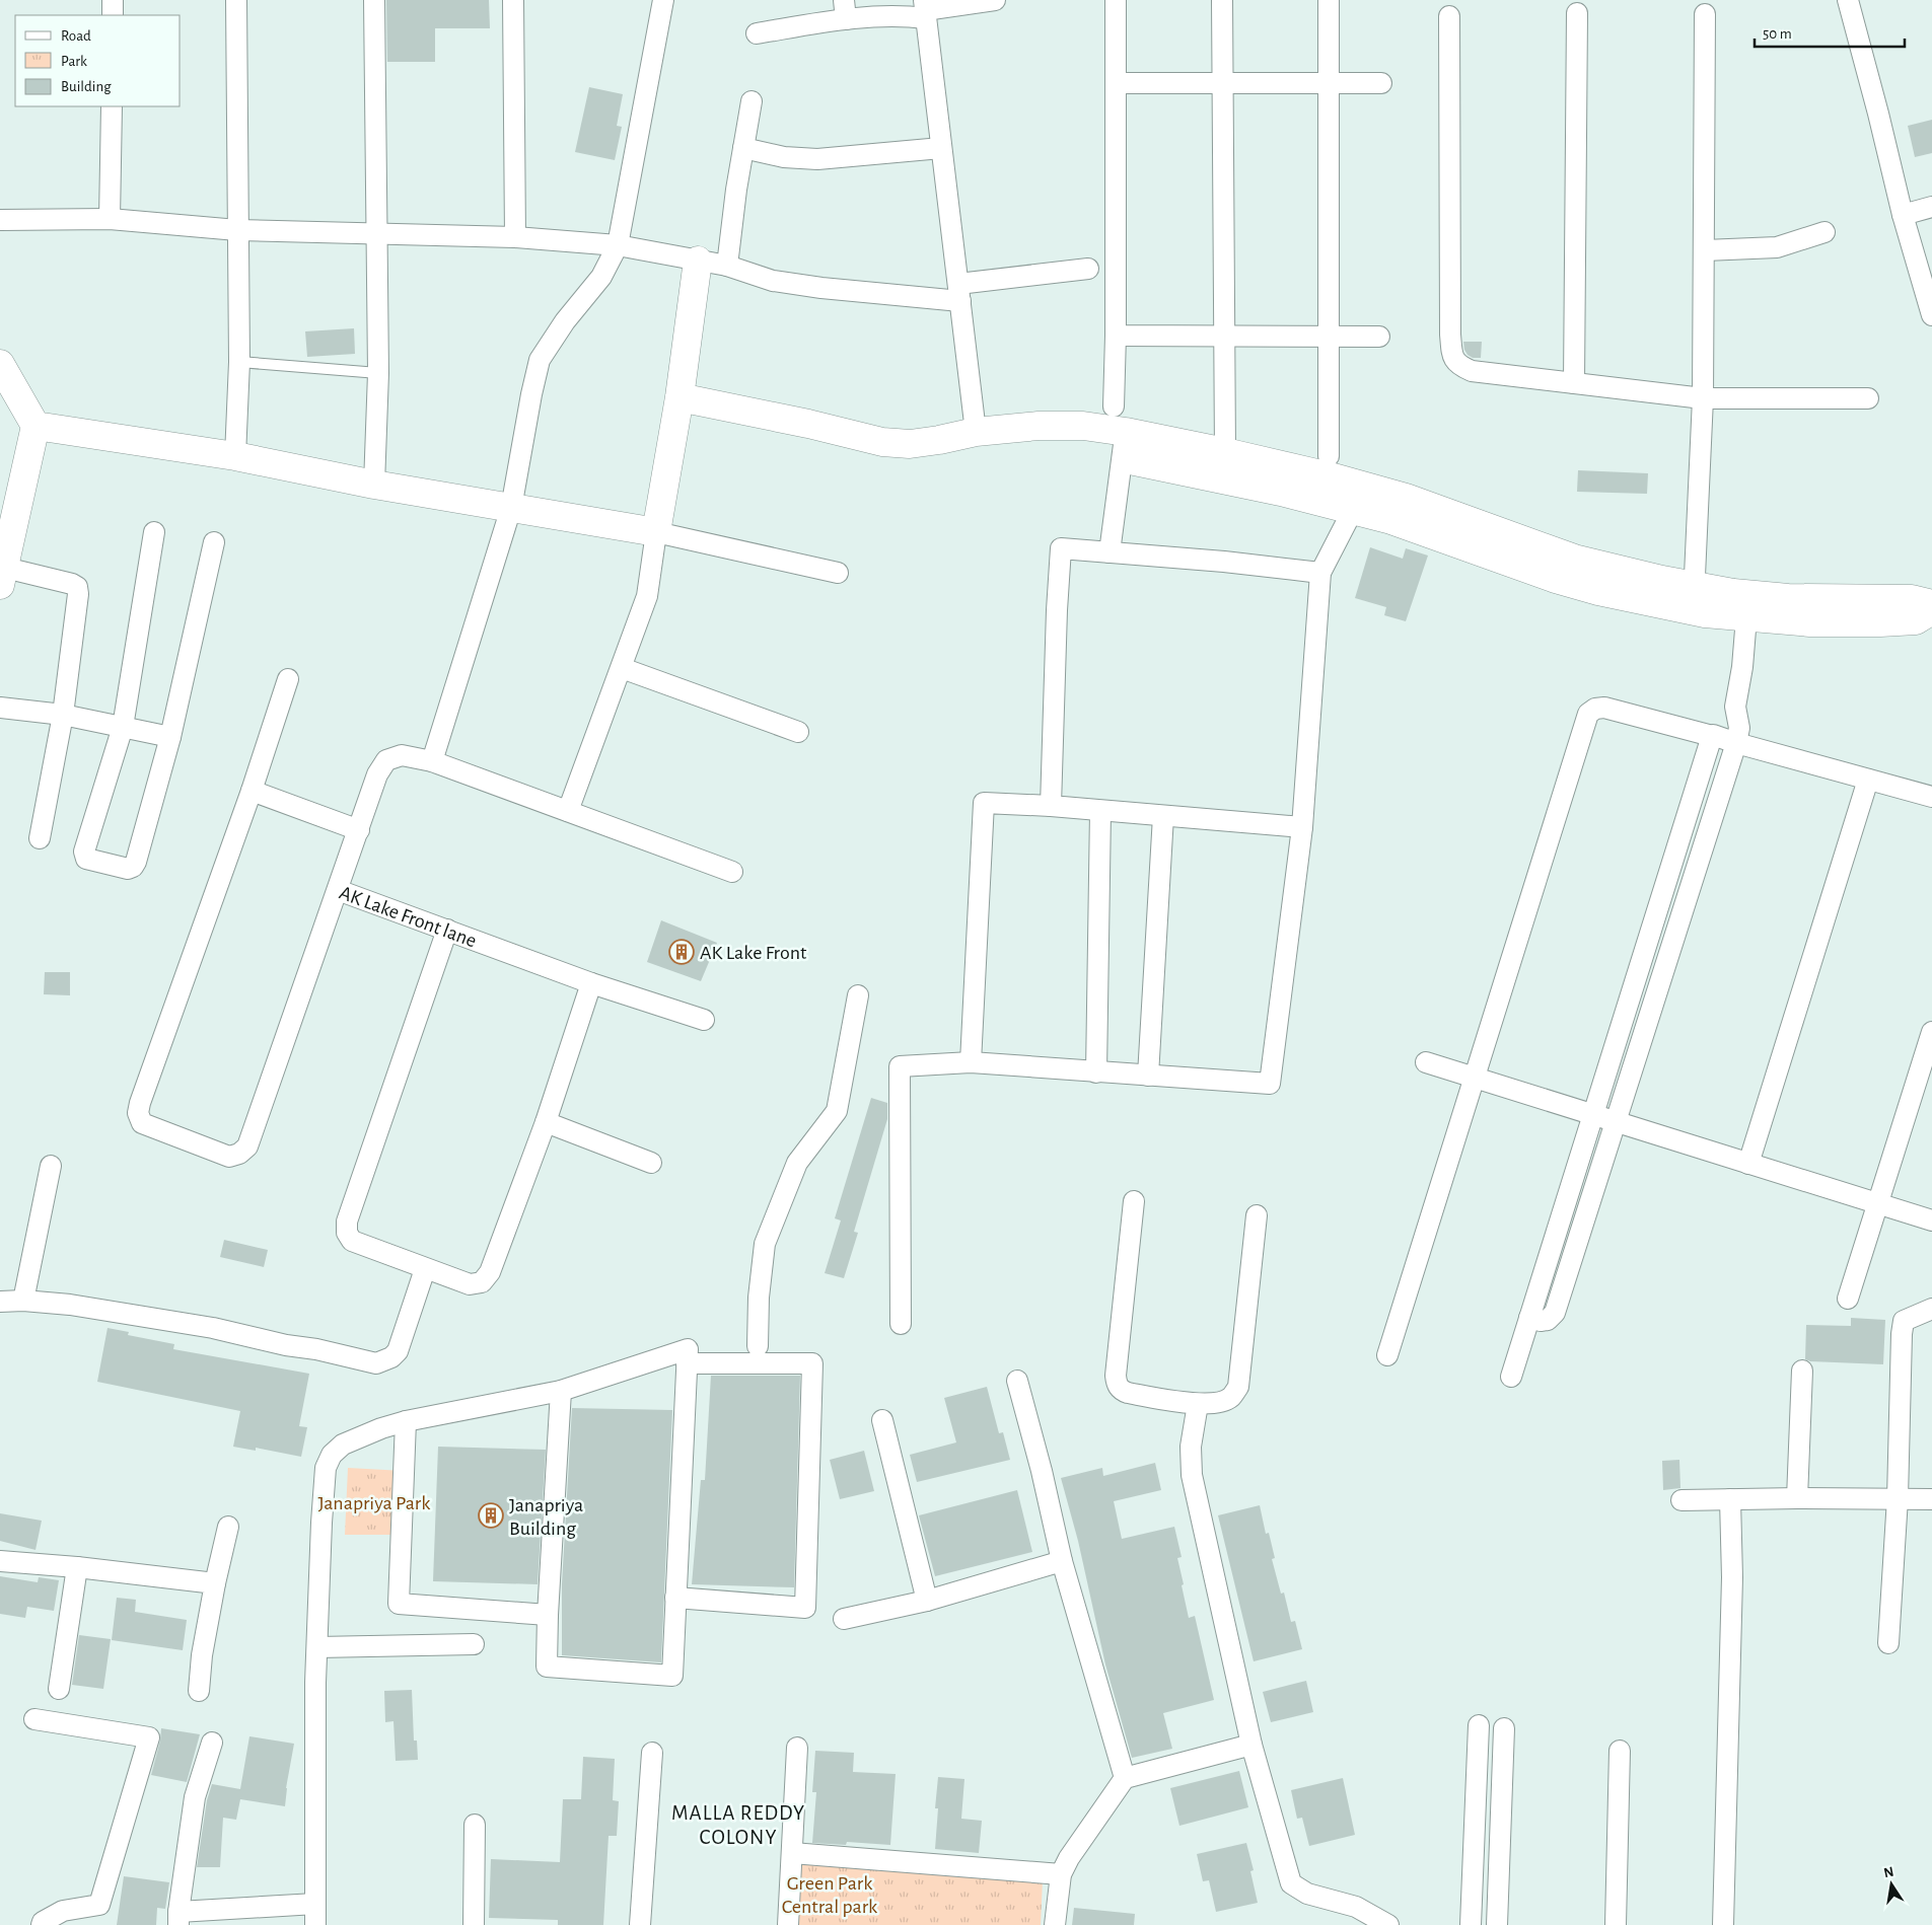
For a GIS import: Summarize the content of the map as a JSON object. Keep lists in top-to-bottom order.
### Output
{
  "streets": {
    "street": ["AK Lake Front lane"]
  },
  "districts": ["MALLA REDDY COLONY"],
  "parks": ["Janapriya Park", "Green Park Central park"],
  "places": {
    "building": ["AK Lake Front", "Janapriya Building"]
  },
  "legend": ["Road", "Park", "Building"],
  "scale_bar": "50 m",
  "north": "top"
}
